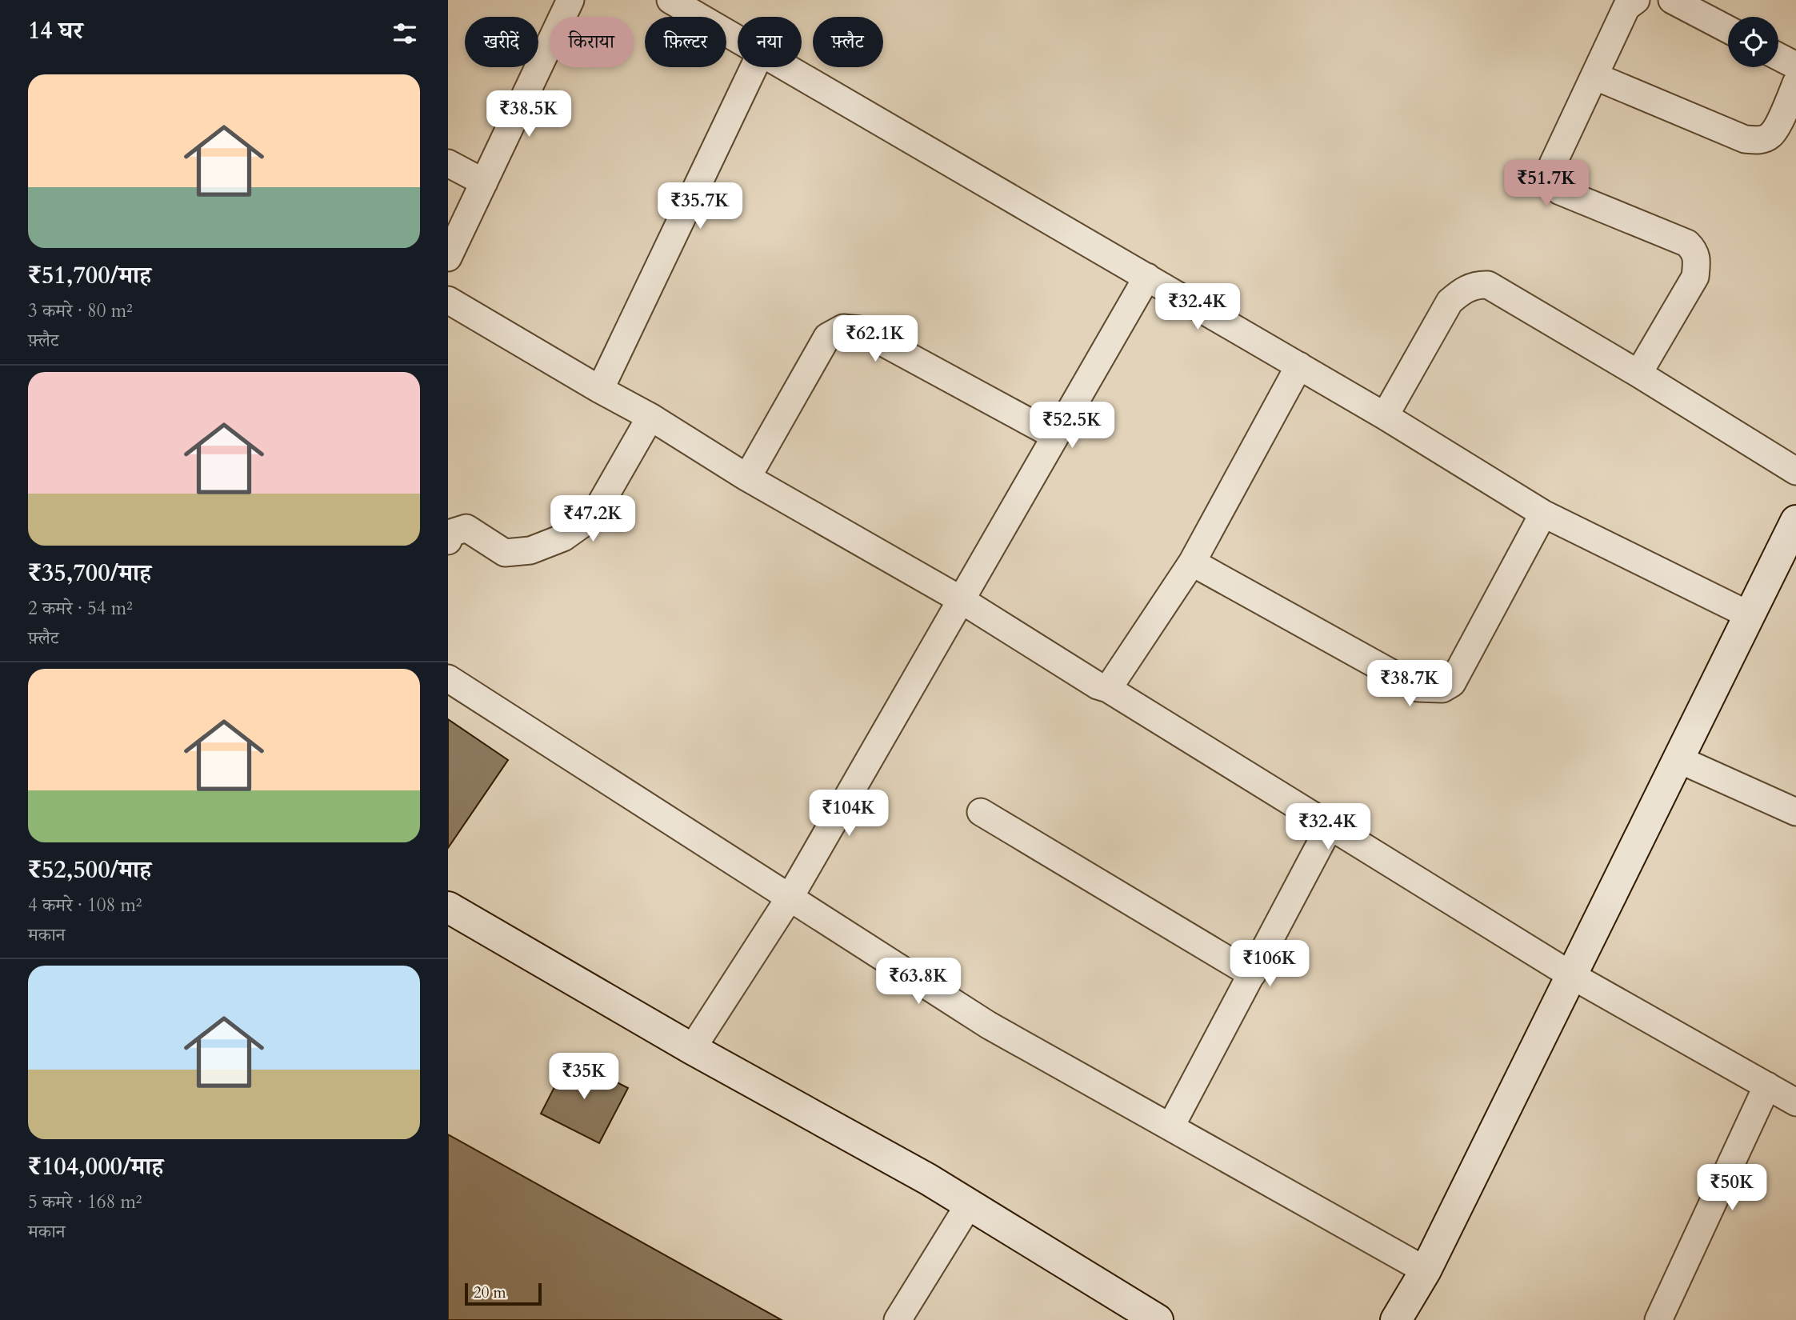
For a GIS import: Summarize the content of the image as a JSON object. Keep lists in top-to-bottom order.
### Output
{
  "scale_bar": "20 m",
  "page": {
    "heading": "14 घर",
    "chip": [
      "खरीदें",
      "किराया",
      "फ़िल्टर",
      "नया",
      "फ़्लैट"
    ],
    "list": [
      {
        "name": "₹51,700/माह",
        "note": "3 कमरे · 80 m² · फ़्लैट"
      },
      {
        "name": "₹35,700/माह",
        "note": "2 कमरे · 54 m² · फ़्लैट"
      },
      {
        "name": "₹52,500/माह",
        "note": "4 कमरे · 108 m² · मकान"
      },
      {
        "name": "₹104,000/माह",
        "note": "5 कमरे · 168 m² · मकान"
      }
    ],
    "price": [
      "₹38.5K",
      "₹51.7K",
      "₹35.7K",
      "₹32.4K",
      "₹62.1K",
      "₹52.5K",
      "₹47.2K",
      "₹38.7K",
      "₹104K",
      "₹32.4K",
      "₹106K",
      "₹63.8K",
      "₹35K",
      "₹50K"
    ],
    "scale": "20 m"
  }
}
